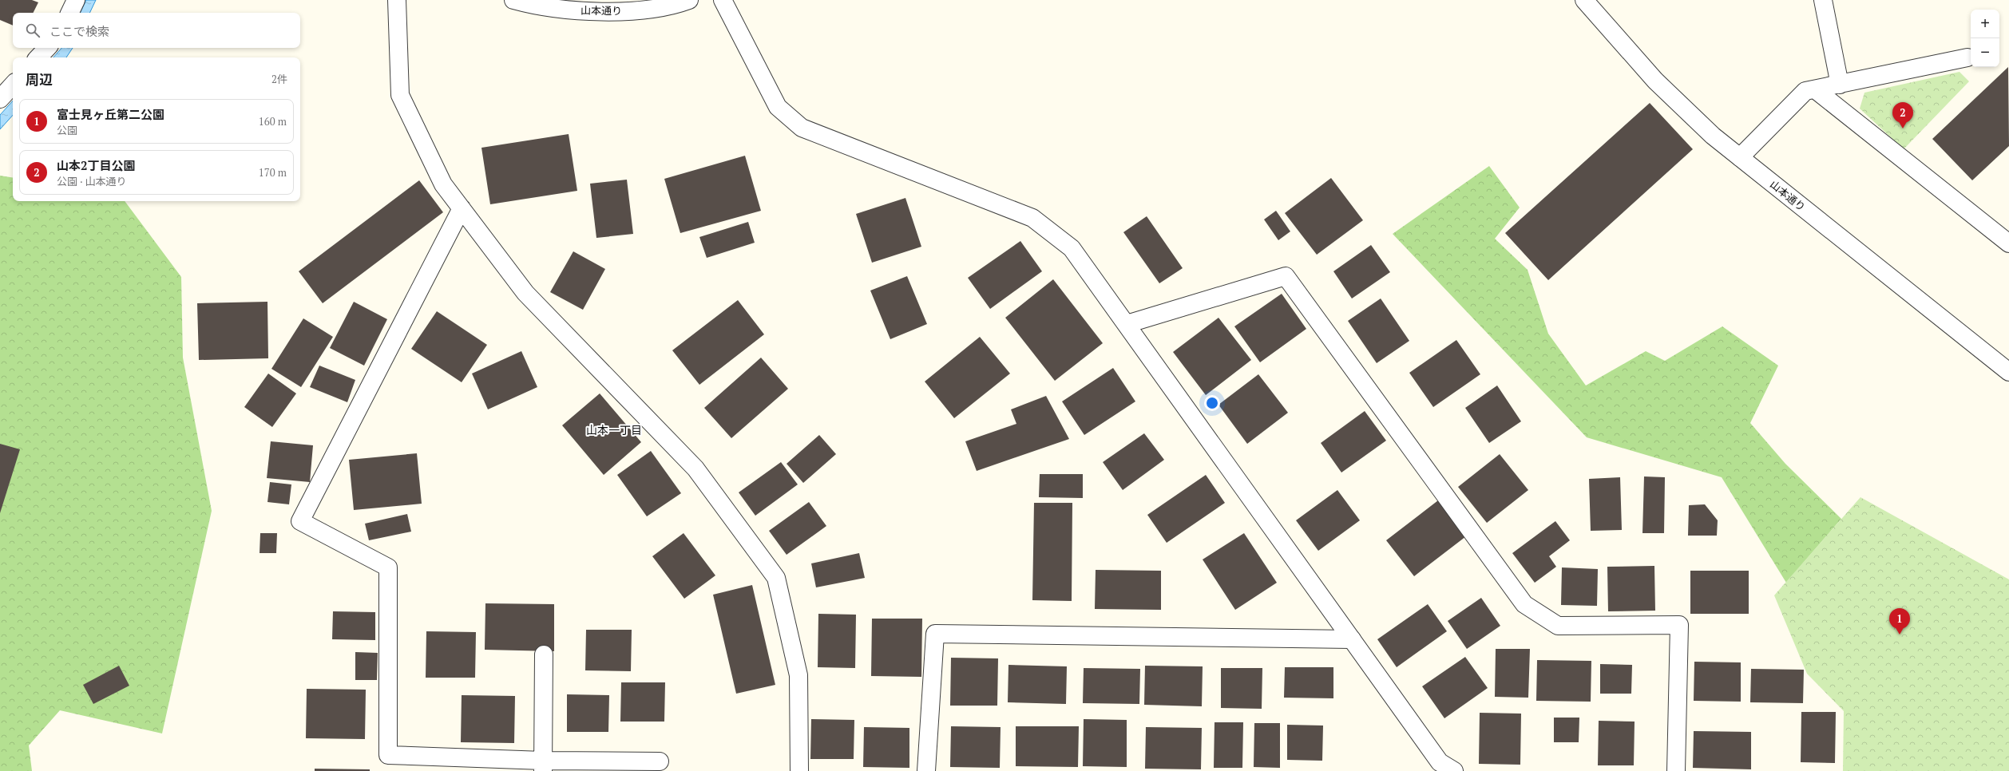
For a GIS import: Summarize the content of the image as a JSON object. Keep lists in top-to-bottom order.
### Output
{
  "streets": {
    "street": ["山本通り"]
  },
  "districts": ["山本一丁目"],
  "page": {
    "map_buttons": ["+", "−"],
    "search": "ここで検索",
    "heading": ["周辺", "2件"],
    "list": [
      {
        "mark": "1",
        "name": "富士見ヶ丘第二公園",
        "note": "公園",
        "value": "160 m"
      },
      {
        "mark": "2",
        "name": "山本2丁目公園",
        "note": "公園 · 山本通り",
        "value": "170 m"
      }
    ],
    "pins": ["2", "1"]
  }
}
